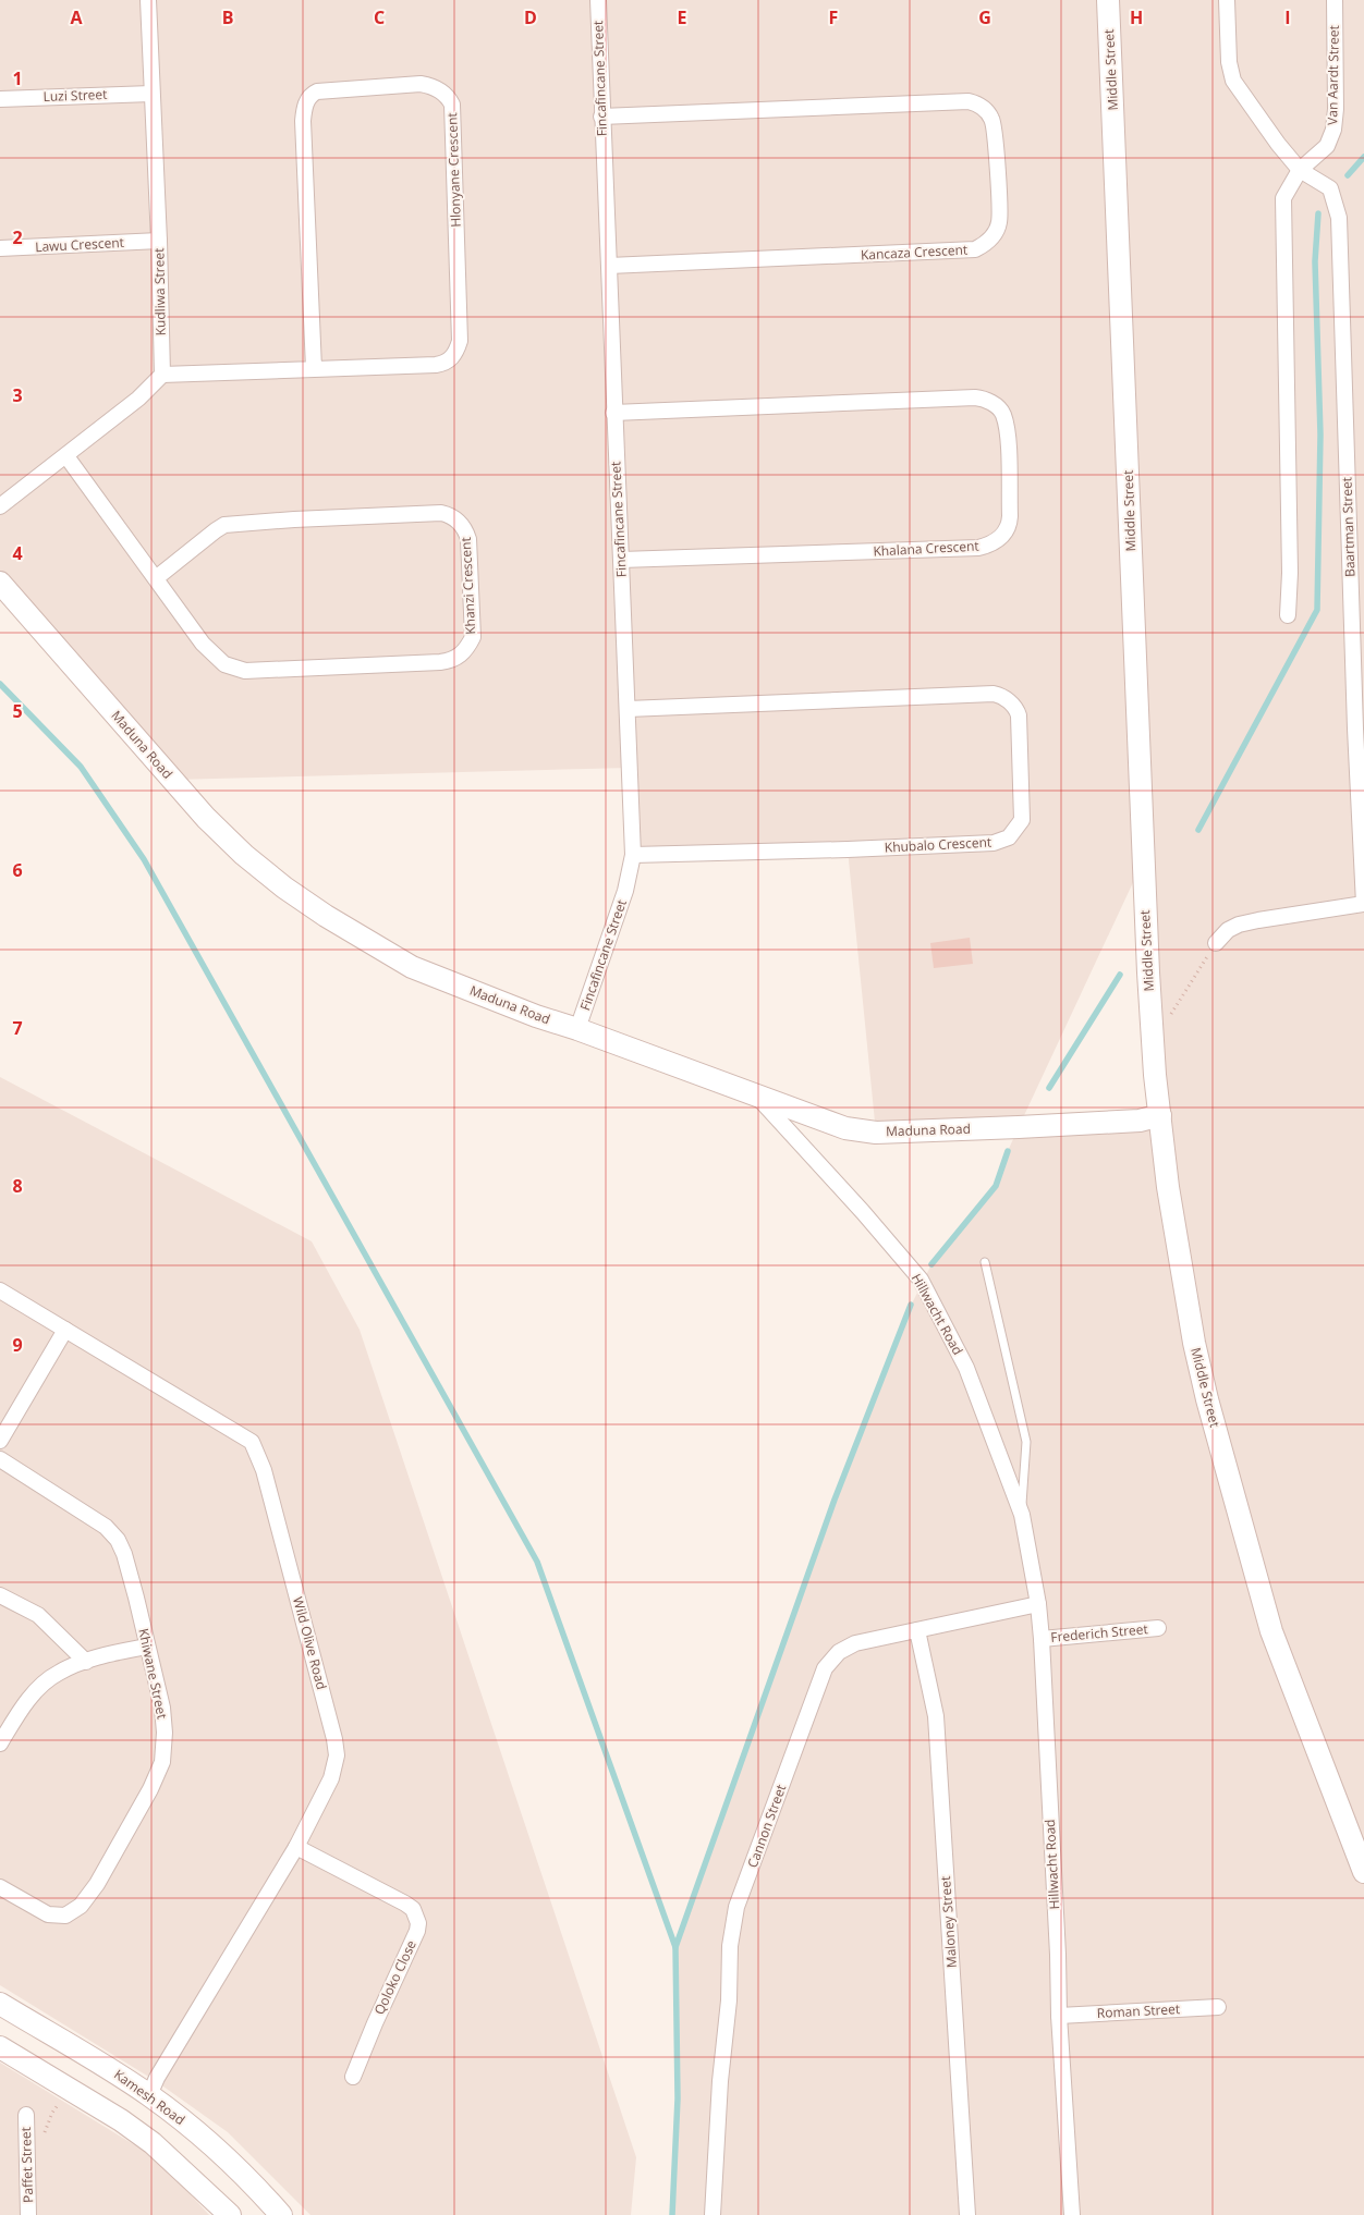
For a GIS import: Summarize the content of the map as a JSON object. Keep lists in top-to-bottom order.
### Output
{
  "streets": {
    "main road": ["Middle Street", "Maduna Road", "Kamesh Road"],
    "street": [
      "Van Aardt Street",
      "Fincafincane Street",
      "Luzi Street",
      "Hlonyane Crescent",
      "Lawu Crescent",
      "Kancaza Crescent",
      "Kudliwa Street",
      "Baartman Street",
      "Khalana Crescent",
      "Khanzi Crescent",
      "Khubalo Crescent",
      "Hillwacht Road",
      "Frederich Street",
      "Wild Olive Road",
      "Khiwane Street",
      "Cannon Street",
      "Maloney Street",
      "Qoloko Close",
      "Roman Street",
      "Paffet Street"
    ]
  },
  "crossings": [
    ["Middle Street", "Maduna Road"],
    ["Van Aardt Street", "Baartman Street"],
    ["Fincafincane Street", "Kancaza Crescent"],
    ["Fincafincane Street", "Khalana Crescent"],
    ["Fincafincane Street", "Maduna Road"],
    ["Fincafincane Street", "Khubalo Crescent"],
    ["Luzi Street", "Kudliwa Street"],
    ["Hlonyane Crescent", "Kudliwa Street"],
    ["Lawu Crescent", "Kudliwa Street"],
    ["Maduna Road", "Hillwacht Road"],
    ["Hillwacht Road", "Frederich Street"],
    ["Hillwacht Road", "Cannon Street"],
    ["Hillwacht Road", "Roman Street"],
    ["Wild Olive Road", "Qoloko Close"],
    ["Wild Olive Road", "Kamesh Road"],
    ["Cannon Street", "Maloney Street"]
  ],
  "grid": {
    "columns": [
      "A",
      "B",
      "C",
      "D",
      "E",
      "F",
      "G",
      "H",
      "I"
    ],
    "rows": [
      "1",
      "2",
      "3",
      "4",
      "5",
      "6",
      "7",
      "8",
      "9"
    ]
  }
}
